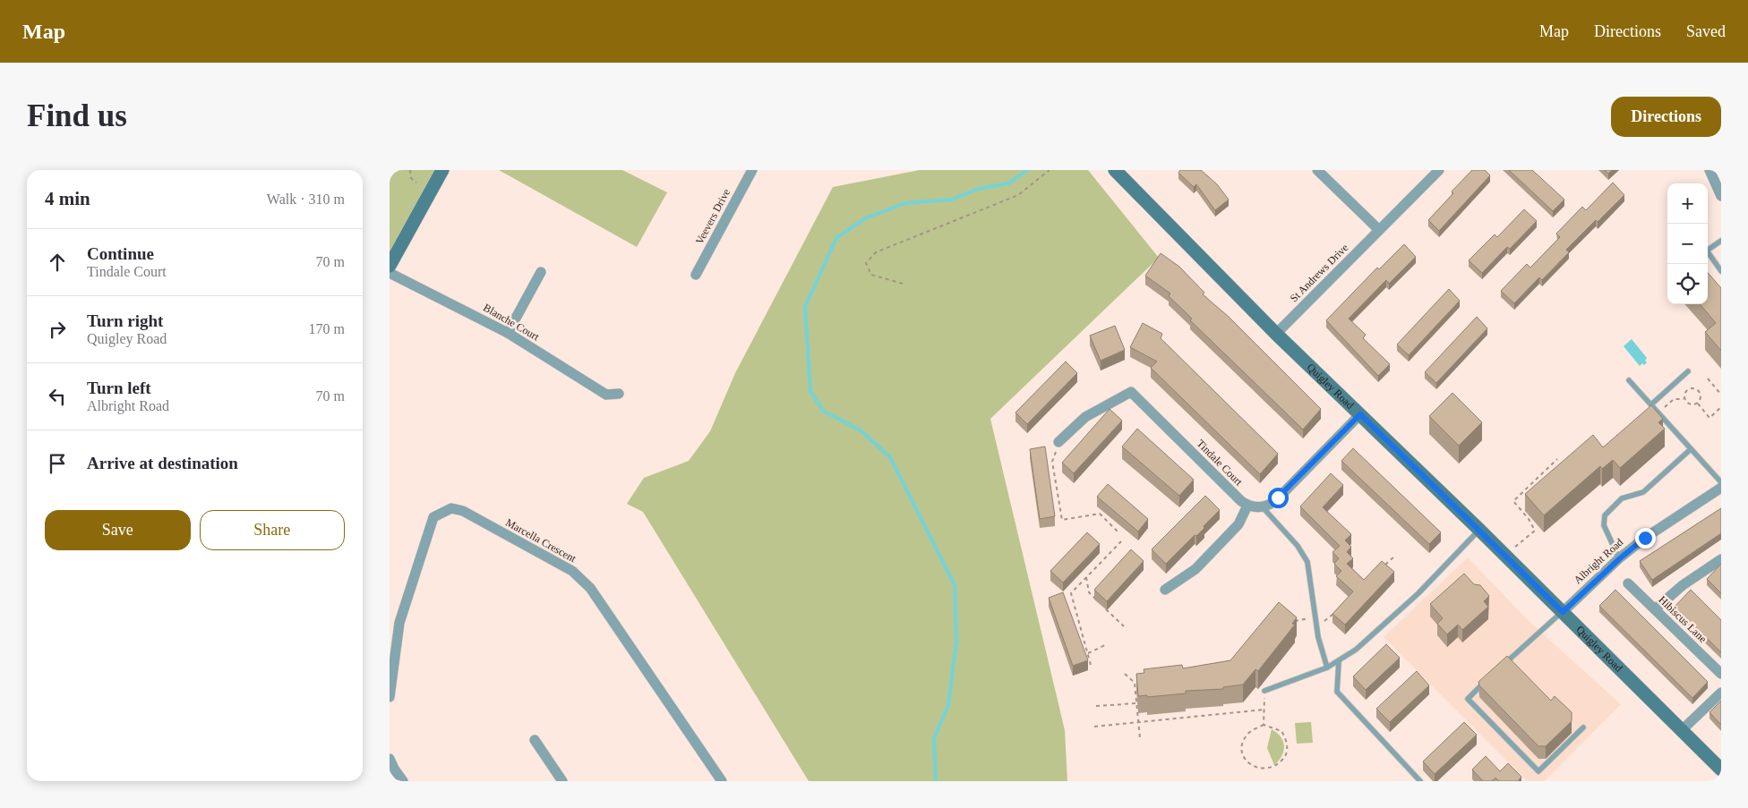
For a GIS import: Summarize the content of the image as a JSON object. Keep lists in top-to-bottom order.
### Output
{
  "streets": {
    "street": [
      "Veevers Drive",
      "St Andrews Drive",
      "Blanche Court",
      "Quigley Road",
      "Tindale Court",
      "Marcella Crescent",
      "Albright Road",
      "Hibiscus Lane"
    ]
  },
  "crossings": [
    ["St Andrews Drive", "Quigley Road"],
    ["Quigley Road", "Albright Road"]
  ],
  "page": {
    "header": "Map",
    "nav": ["Map", "Directions", "Saved"],
    "buttons": [
      "Directions",
      ["Save", "Share"]
    ],
    "title": "Find us",
    "heading": ["4 min", "Walk · 310 m"],
    "map_buttons": ["+", "−"],
    "list": [
      ["Continue", "Tindale Court", "70 m"],
      ["Turn right", "Quigley Road", "170 m"],
      ["Turn left", "Albright Road", "70 m"],
      "Arrive at destination"
    ]
  }
}
